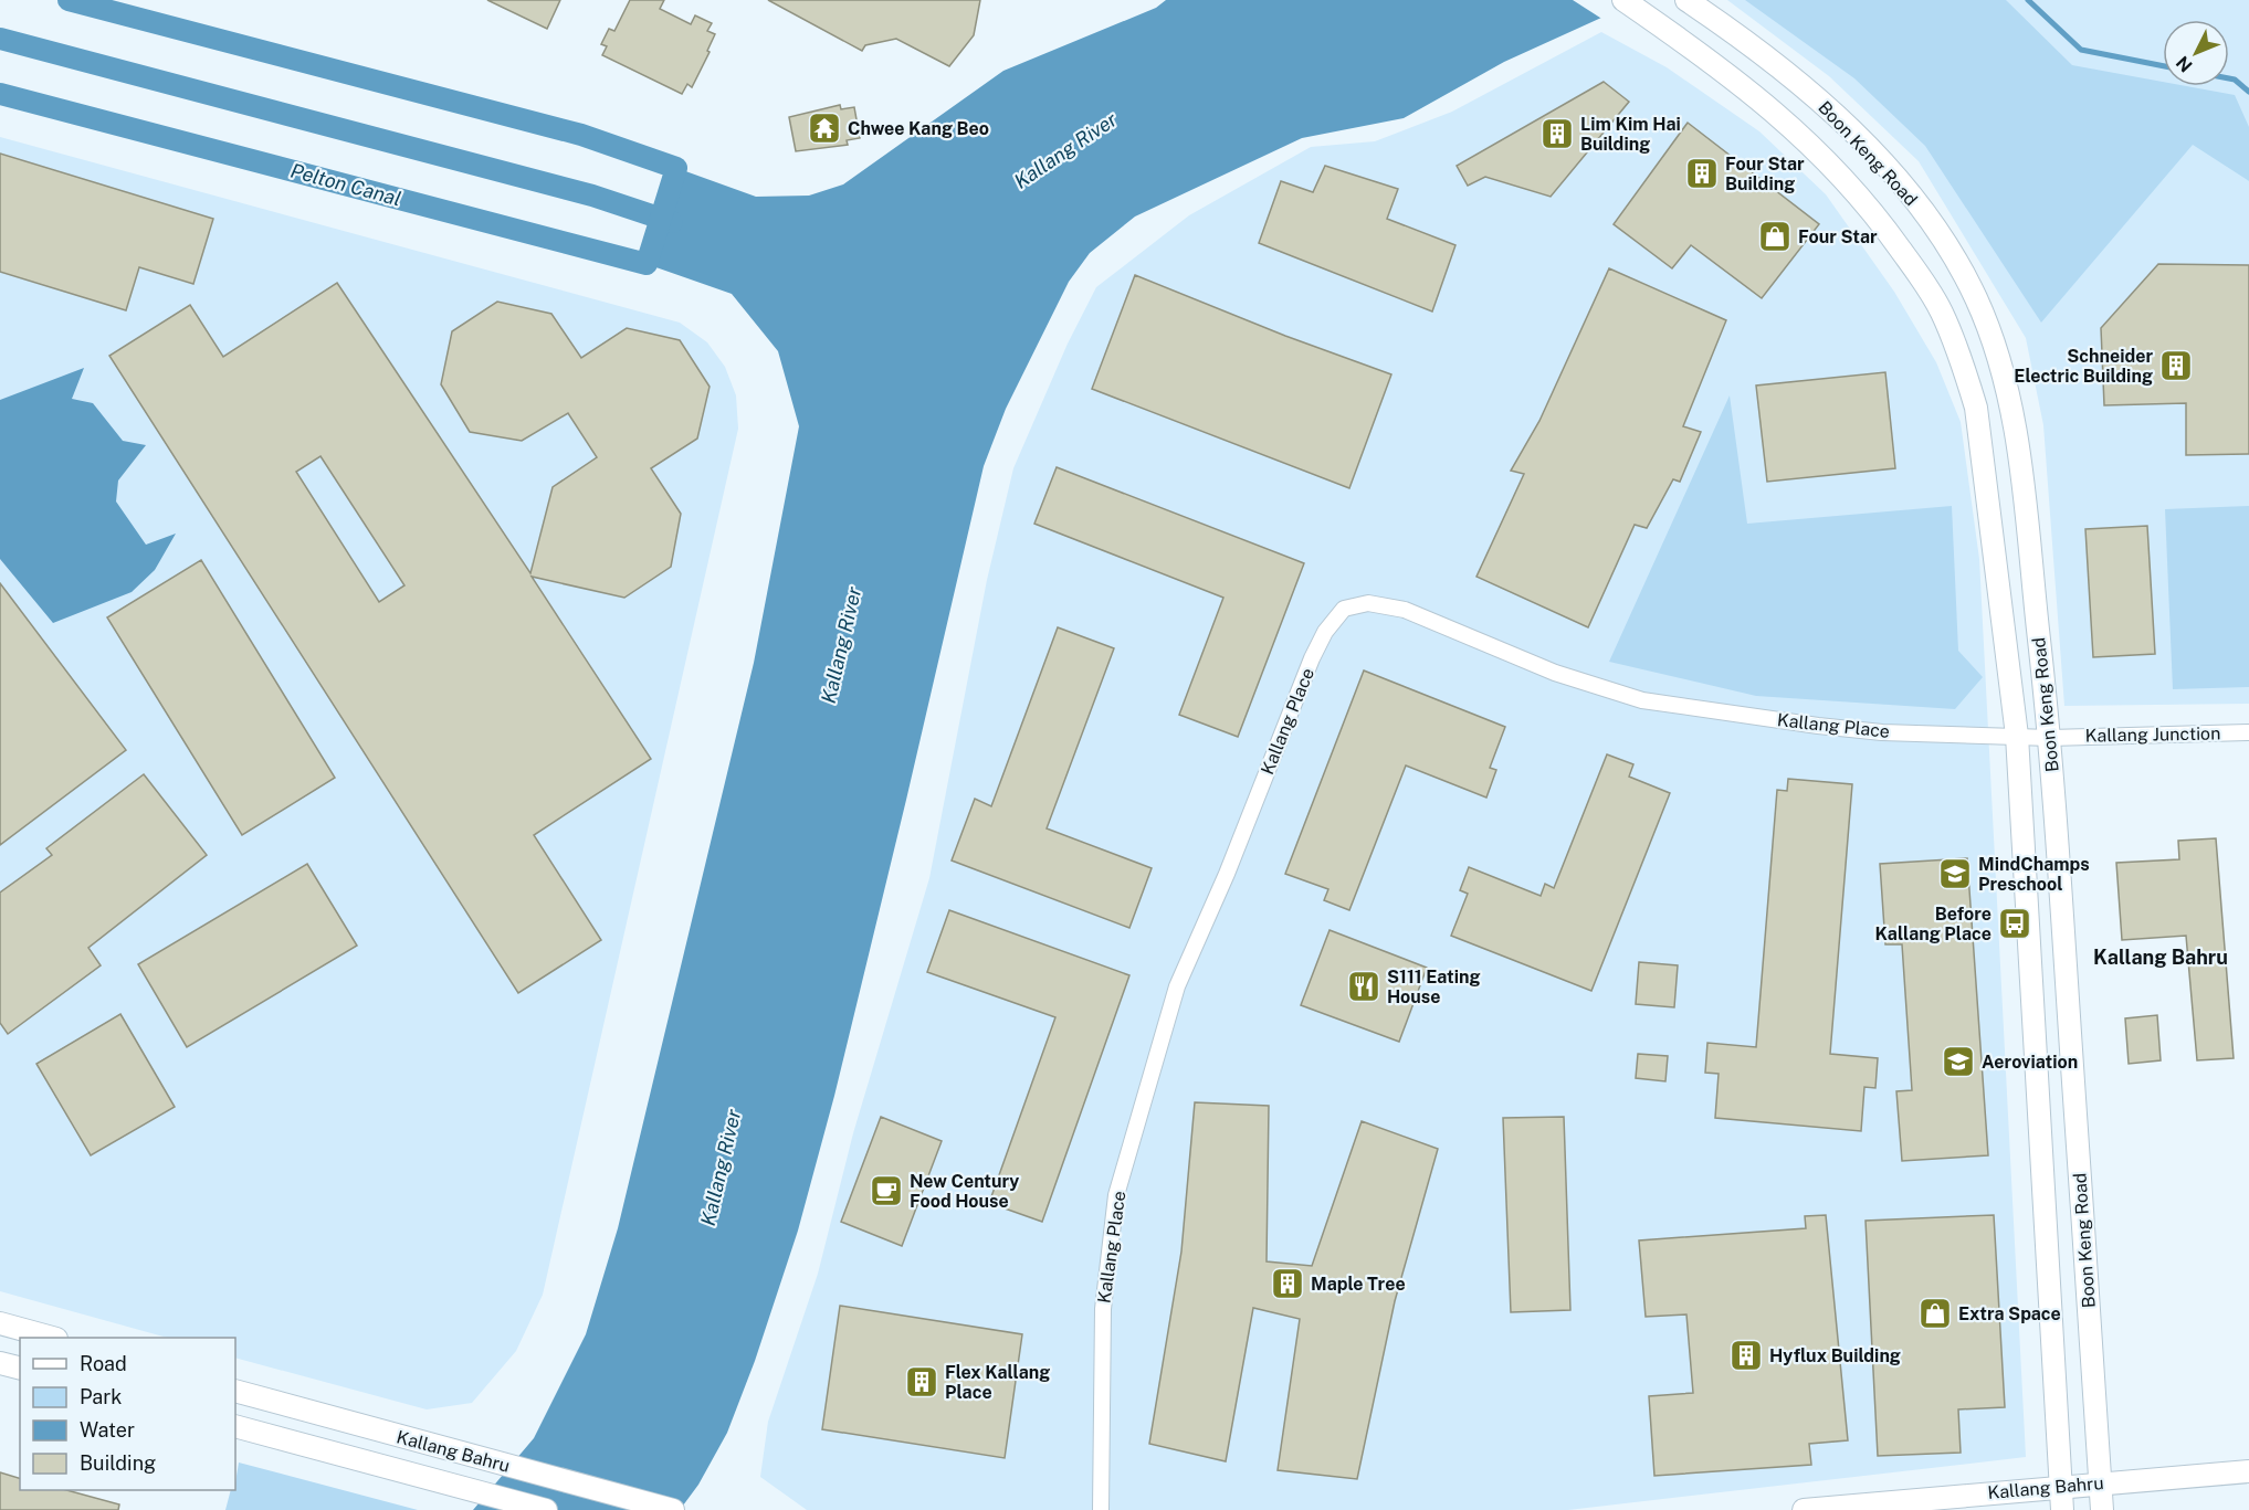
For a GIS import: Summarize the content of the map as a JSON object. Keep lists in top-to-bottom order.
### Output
{
  "streets": {
    "main road": ["Boon Keng Road", "Kallang Bahru"],
    "street": ["Kallang Place", "Kallang Junction"]
  },
  "crossings": [
    ["Boon Keng Road", "Kallang Place"],
    ["Boon Keng Road", "Kallang Junction"],
    ["Boon Keng Road", "Kallang Bahru"],
    ["Kallang Place", "Kallang Junction"]
  ],
  "districts": ["Kallang Bahru"],
  "water": ["Kallang River", "Pelton Canal"],
  "places": {
    "temple": ["Chwee Kang Beo"],
    "building": [
      "Lim Kim Hai Building",
      "Four Star Building",
      "Schneider Electric Building",
      "Maple Tree",
      "Hyflux Building",
      "Flex Kallang Place"
    ],
    "shop": ["Four Star", "Extra Space"],
    "school or university": ["MindChamps Preschool", "Aeroviation"],
    "bus stop": ["Before Kallang Place"],
    "restaurant": ["S111 Eating House"],
    "cafe": ["New Century Food House"]
  },
  "legend": [
    "Road",
    "Park",
    "Water",
    "Building"
  ],
  "north": "bottom left"
}
